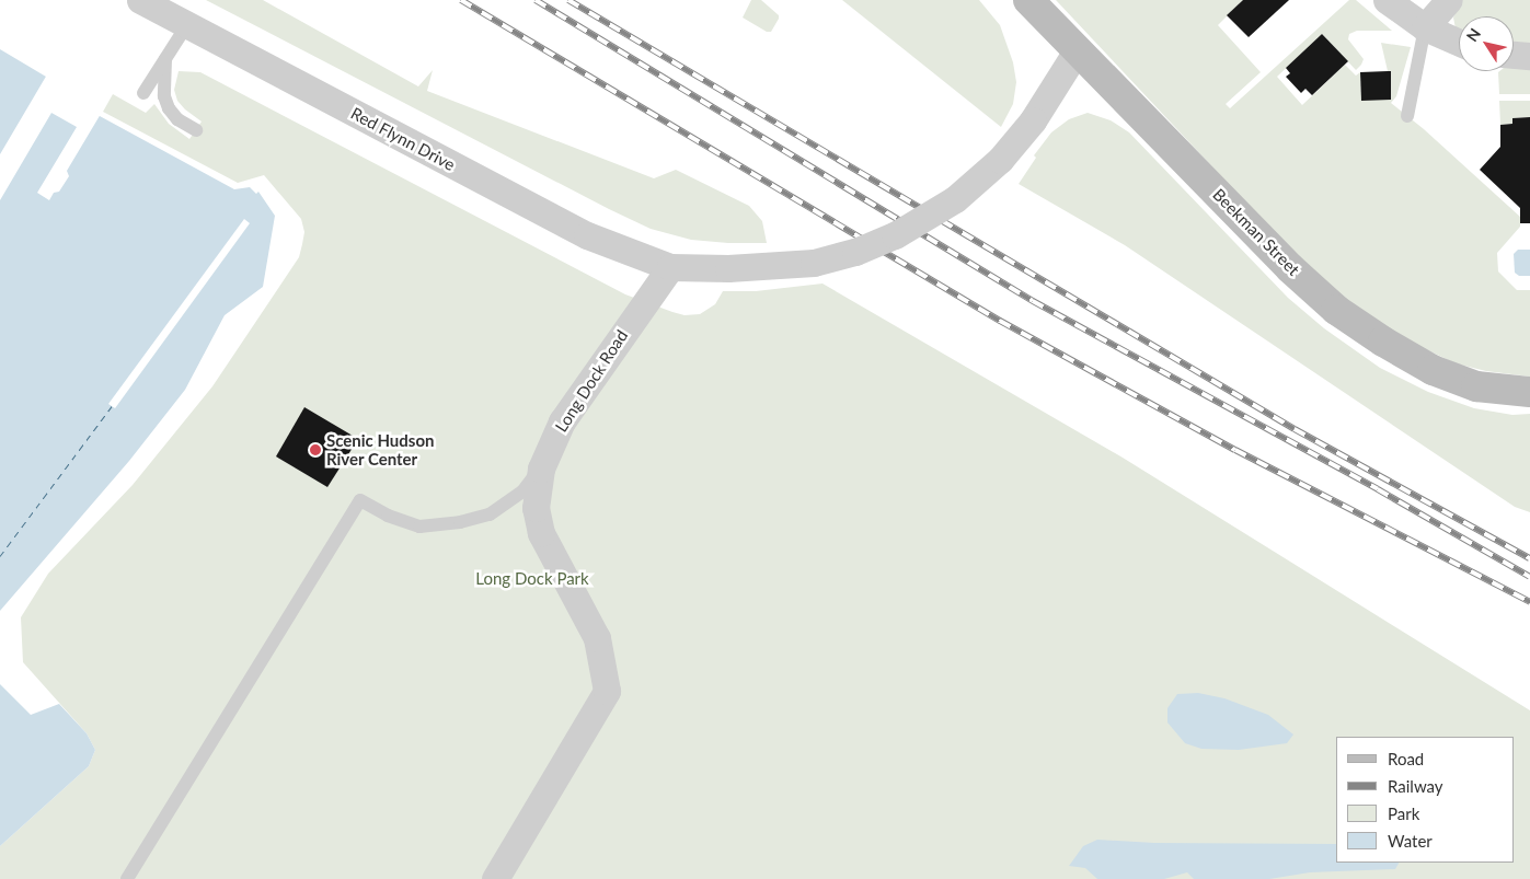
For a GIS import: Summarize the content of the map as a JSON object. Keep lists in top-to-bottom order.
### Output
{
  "streets": {
    "street": ["Red Flynn Drive", "Beekman Street", "Long Dock Road"]
  },
  "crossings": [
    ["Red Flynn Drive", "Long Dock Road"]
  ],
  "parks": ["Long Dock Park"],
  "places": ["Scenic Hudson River Center"],
  "legend": [
    "Road",
    "Railway",
    "Park",
    "Water"
  ],
  "north": "top left"
}
